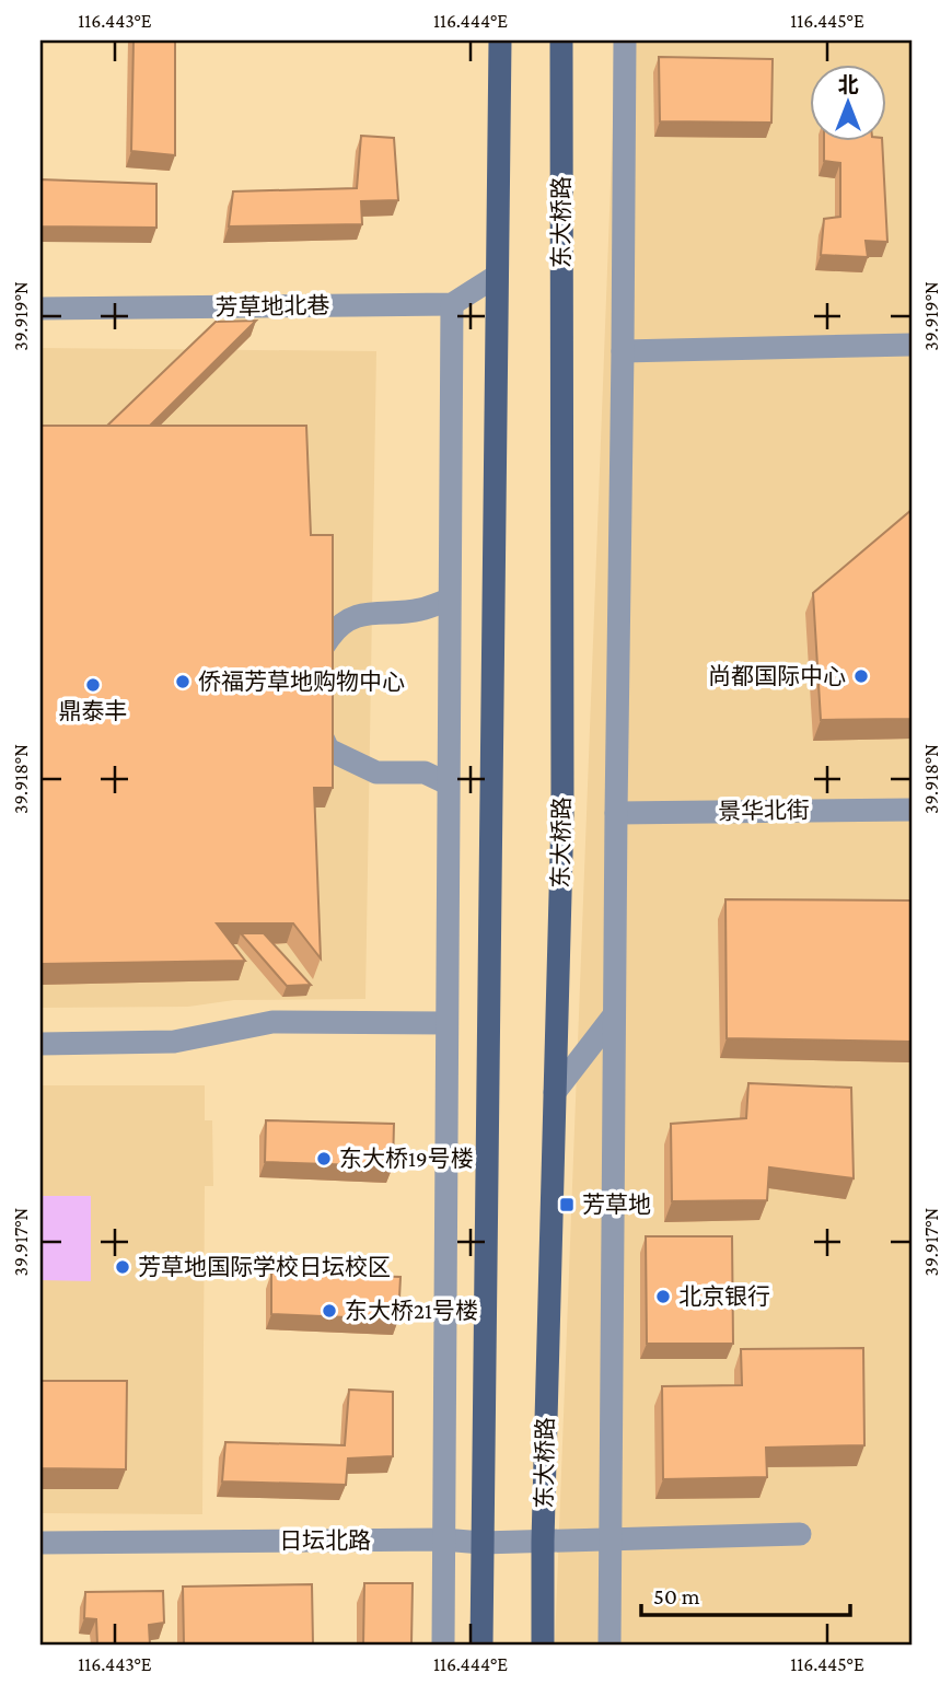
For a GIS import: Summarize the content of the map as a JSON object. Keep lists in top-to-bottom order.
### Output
{
  "streets": {
    "main road": ["东大桥路"],
    "street": ["芳草地北巷", "景华北街", "日坛北路"]
  },
  "crossings": [
    ["东大桥路", "日坛北路"]
  ],
  "places": {
    "other": [
      "尚都国际中心",
      "侨福芳草地购物中心",
      "鼎泰丰",
      "东大桥19号楼",
      "芳草地国际学校日坛校区",
      "北京银行",
      "东大桥21号楼"
    ],
    "transit": ["芳草地"]
  },
  "scale_bar": "50 m",
  "north": "top",
  "coordinates": [
    "116.443°E",
    "116.444°E",
    "116.445°E",
    "39.919°N",
    "39.918°N",
    "39.917°N"
  ]
}
